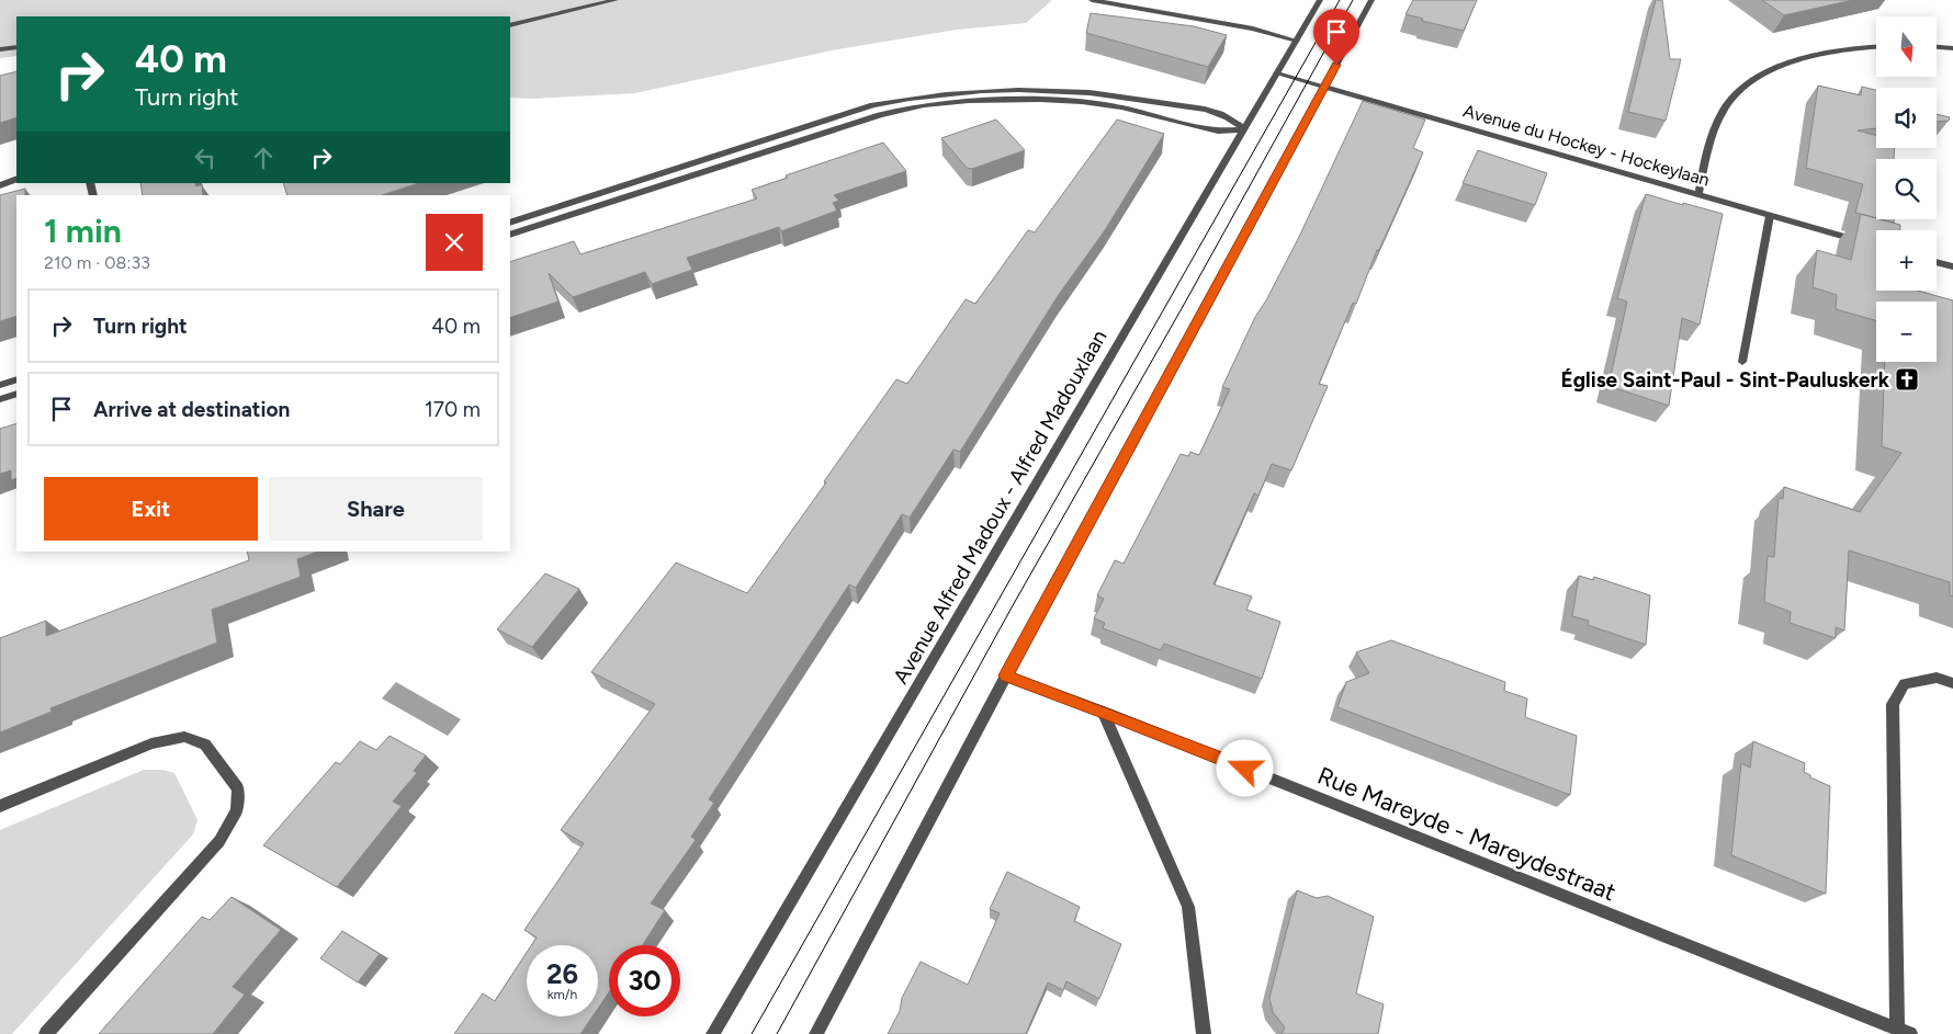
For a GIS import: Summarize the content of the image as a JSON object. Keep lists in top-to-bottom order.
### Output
{
  "streets": {
    "street": ["Avenue du Hockey - Hockeylaan", "Avenue Alfred Madoux - Alfred Madouxlaan", "Rue Mareyde - Mareydestraat"]
  },
  "crossings": [
    ["Avenue du Hockey - Hockeylaan", "Avenue Alfred Madoux - Alfred Madouxlaan"]
  ],
  "places": {
    "church": ["Église Saint-Paul - Sint-Pauluskerk"]
  },
  "north": "bottom",
  "page": {
    "map_buttons": ["+", "−"],
    "turn": ["40 m", "Turn right"],
    "heading": ["1 min", "210 m · 08:33"],
    "list": [
      {
        "name": "Turn right",
        "value": "40 m"
      },
      {
        "name": "Arrive at destination",
        "value": "170 m"
      }
    ],
    "buttons": ["Exit", "Share"],
    "speed": "26 km/h",
    "limit": "30"
  }
}
